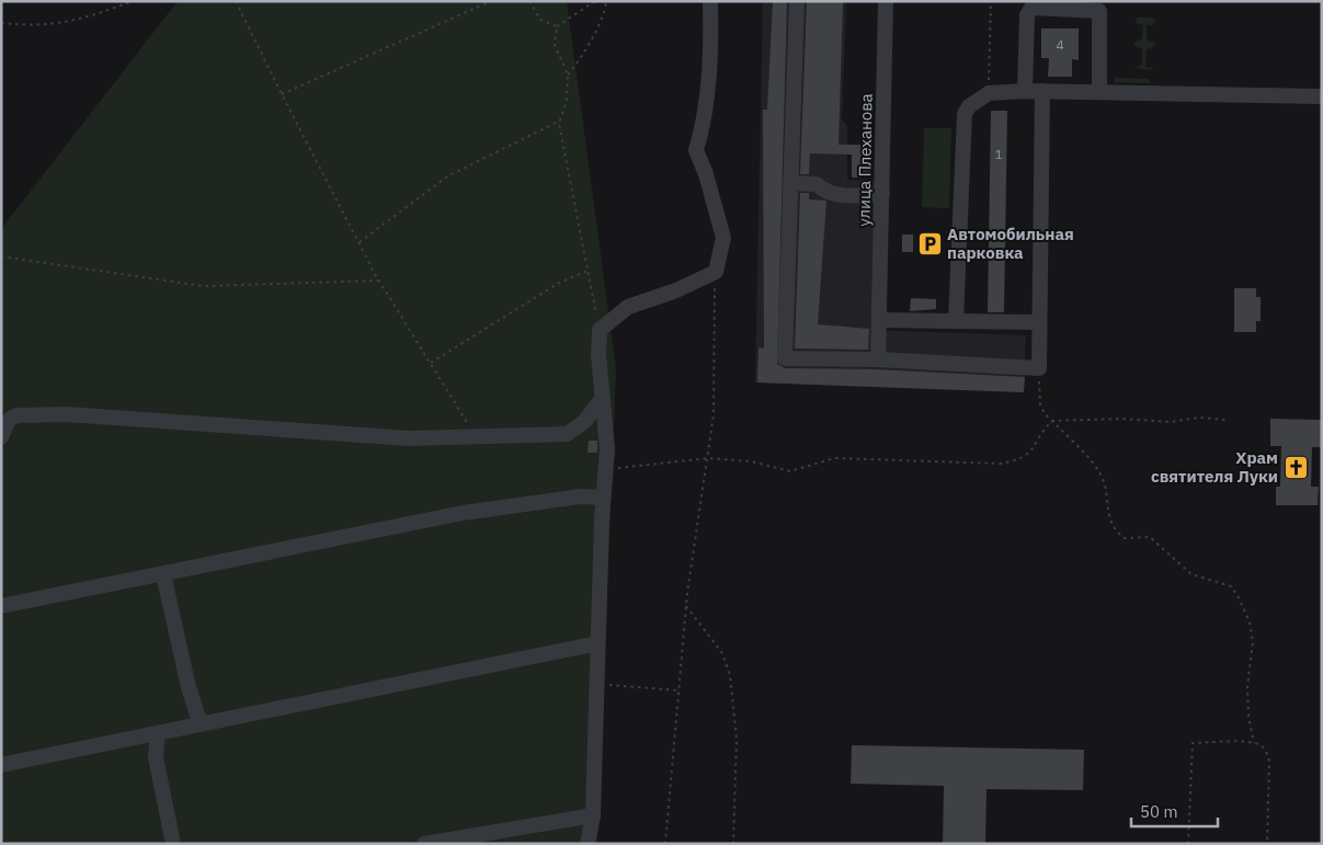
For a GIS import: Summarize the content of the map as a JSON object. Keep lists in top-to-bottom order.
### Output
{
  "streets": {
    "street": ["улица Плеханова"]
  },
  "places": {
    "parking": ["Автомобильная парковка"],
    "church": ["Храм святителя Луки"]
  },
  "house_numbers": ["4", "1"],
  "scale_bar": "50 m"
}
